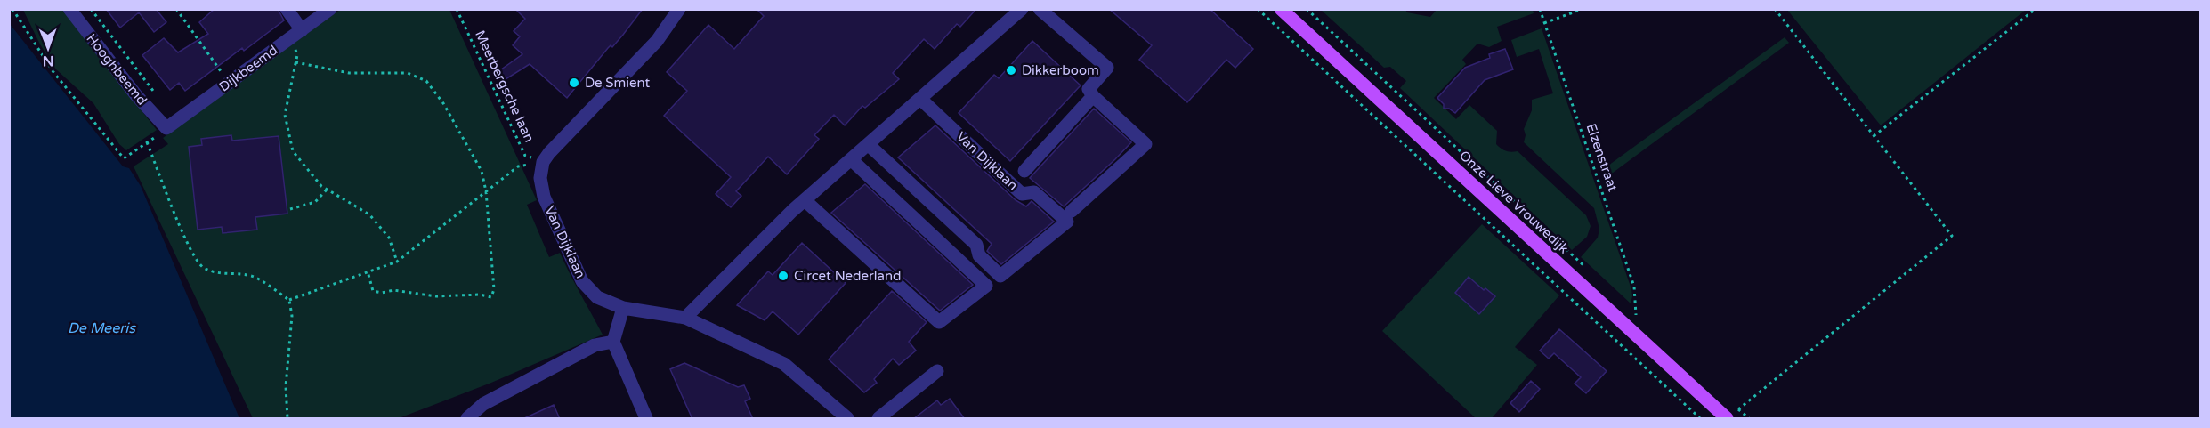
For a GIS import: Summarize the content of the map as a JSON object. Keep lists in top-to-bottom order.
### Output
{
  "streets": {
    "main road": ["Onze Lieve Vrouwedijk"],
    "street": ["Dijkbeemd", "Hooghbeemd", "Van Dijklaan"],
    "path": ["Meerbergsche laan", "Elzenstraat"]
  },
  "crossings": [
    ["Dijkbeemd", "Hooghbeemd"],
    ["Meerbergsche laan", "Van Dijklaan"]
  ],
  "water": ["De Meeris"],
  "places": ["Dikkerboom", "De Smient", "Circet Nederland"],
  "north": "bottom"
}
